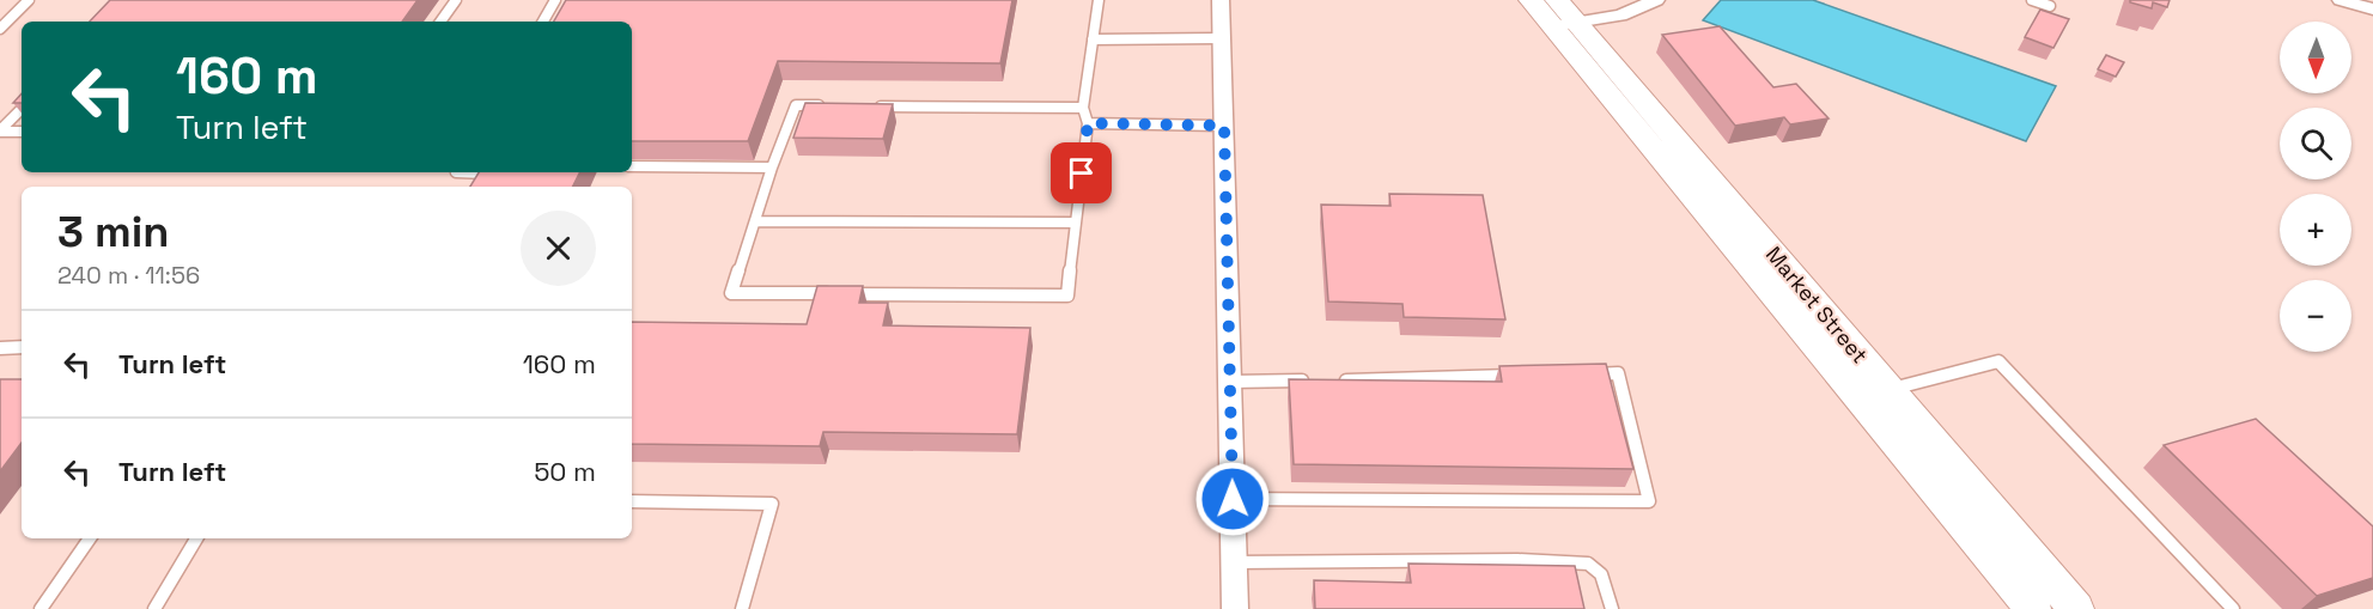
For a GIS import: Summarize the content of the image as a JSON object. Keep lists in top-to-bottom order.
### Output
{
  "streets": {
    "main road": ["Market Street"]
  },
  "north": "bottom",
  "page": {
    "map_buttons": ["+", "−"],
    "turn": ["160 m", "Turn left"],
    "heading": ["3 min", "240 m · 11:56"],
    "list": [
      {
        "name": "Turn left",
        "value": "160 m"
      },
      {
        "name": "Turn left",
        "value": "50 m"
      }
    ]
  }
}
